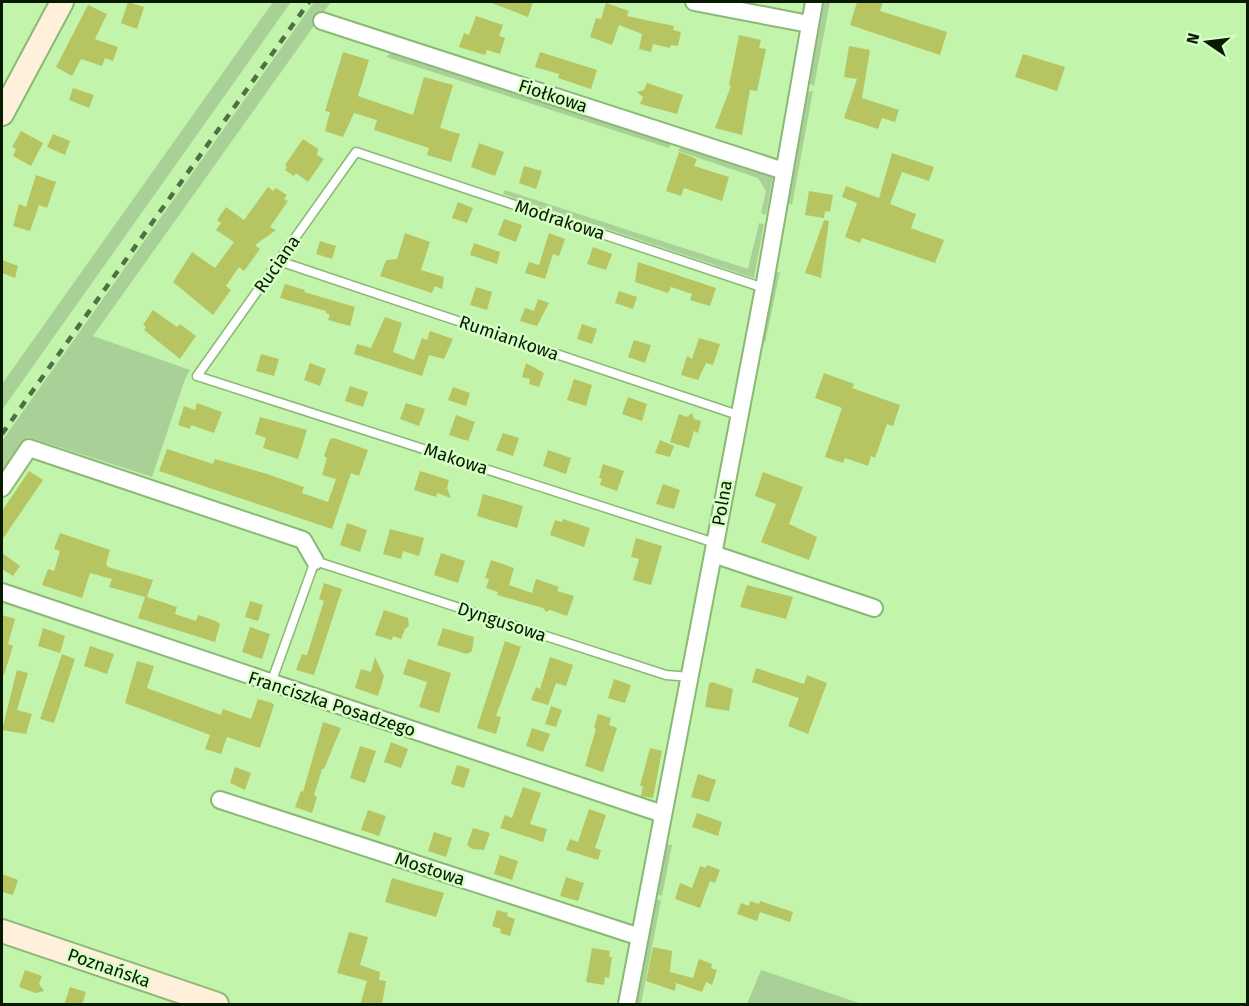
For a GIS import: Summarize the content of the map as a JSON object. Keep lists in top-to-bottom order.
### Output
{
  "streets": {
    "main road": ["Poznańska"],
    "street": [
      "Fiołkowa",
      "Polna",
      "Franciszka Posadzego",
      "Mostowa"
    ],
    "lane": [
      "Modrakowa",
      "Ruciana",
      "Rumiankowa",
      "Makowa",
      "Dyngusowa"
    ]
  },
  "crossings": [
    ["Fiołkowa", "Polna"],
    ["Modrakowa", "Ruciana"],
    ["Modrakowa", "Polna"],
    ["Ruciana", "Rumiankowa"],
    ["Ruciana", "Makowa"],
    ["Rumiankowa", "Polna"],
    ["Makowa", "Polna"],
    ["Polna", "Dyngusowa"],
    ["Polna", "Franciszka Posadzego"],
    ["Polna", "Mostowa"]
  ],
  "north": "left"
}
